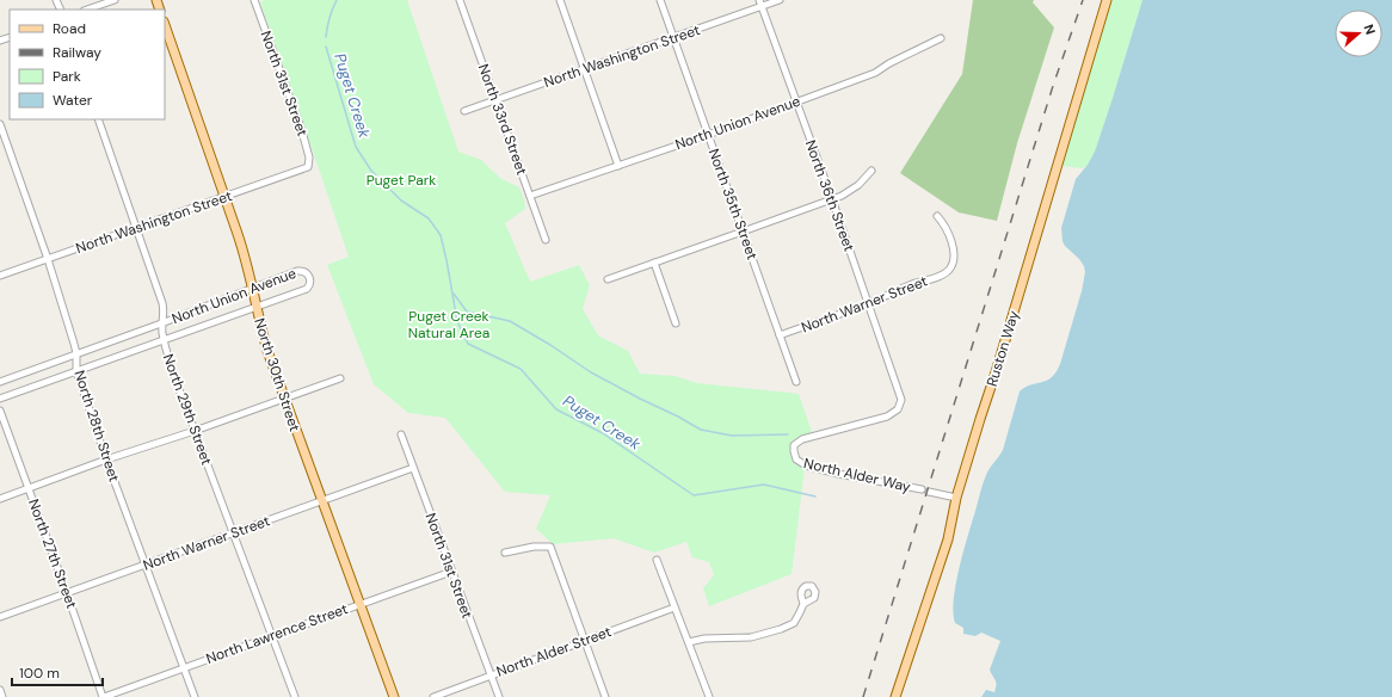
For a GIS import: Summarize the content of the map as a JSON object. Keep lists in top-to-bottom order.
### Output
{
  "streets": {
    "main road": ["Ruston Way", "North 30th Street"],
    "street": [
      "North Washington Street",
      "North 31st Street",
      "North 33rd Street",
      "North Union Avenue",
      "North 36th Street",
      "North 35th Street",
      "North Warner Street",
      "North 29th Street",
      "North 28th Street",
      "North Alder Way",
      "North 27th Street",
      "North Lawrence Street",
      "North Alder Street"
    ]
  },
  "crossings": [
    ["North Washington Street", "North 31st Street"],
    ["North Washington Street", "North 33rd Street"],
    ["North Washington Street", "North 36th Street"],
    ["North Washington Street", "North 35th Street"],
    ["North Washington Street", "North 30th Street"],
    ["North Washington Street", "North 29th Street"],
    ["North Washington Street", "North 28th Street"],
    ["North 31st Street", "North Warner Street"],
    ["North 31st Street", "North Lawrence Street"],
    ["North 31st Street", "North Alder Street"],
    ["North 33rd Street", "North Union Avenue"],
    ["North Union Avenue", "North 36th Street"],
    ["North Union Avenue", "North 35th Street"],
    ["North Union Avenue", "North 30th Street"],
    ["North Union Avenue", "North 29th Street"],
    ["North Union Avenue", "North 28th Street"],
    ["North 36th Street", "North Warner Street"],
    ["North 36th Street", "North Alder Way"],
    ["North 35th Street", "North Warner Street"],
    ["North Warner Street", "North 30th Street"],
    ["North Warner Street", "North 29th Street"],
    ["North Warner Street", "North 28th Street"],
    ["North Warner Street", "North 27th Street"],
    ["Ruston Way", "North Alder Way"],
    ["North 30th Street", "North Lawrence Street"],
    ["North 29th Street", "North Lawrence Street"],
    ["North 28th Street", "North Lawrence Street"],
    ["North 27th Street", "North Lawrence Street"]
  ],
  "water": ["Puget Creek"],
  "parks": ["Puget Park", "Puget Creek Natural Area"],
  "legend": [
    "Road",
    "Railway",
    "Park",
    "Water"
  ],
  "scale_bar": "100 m",
  "north": "right"
}
